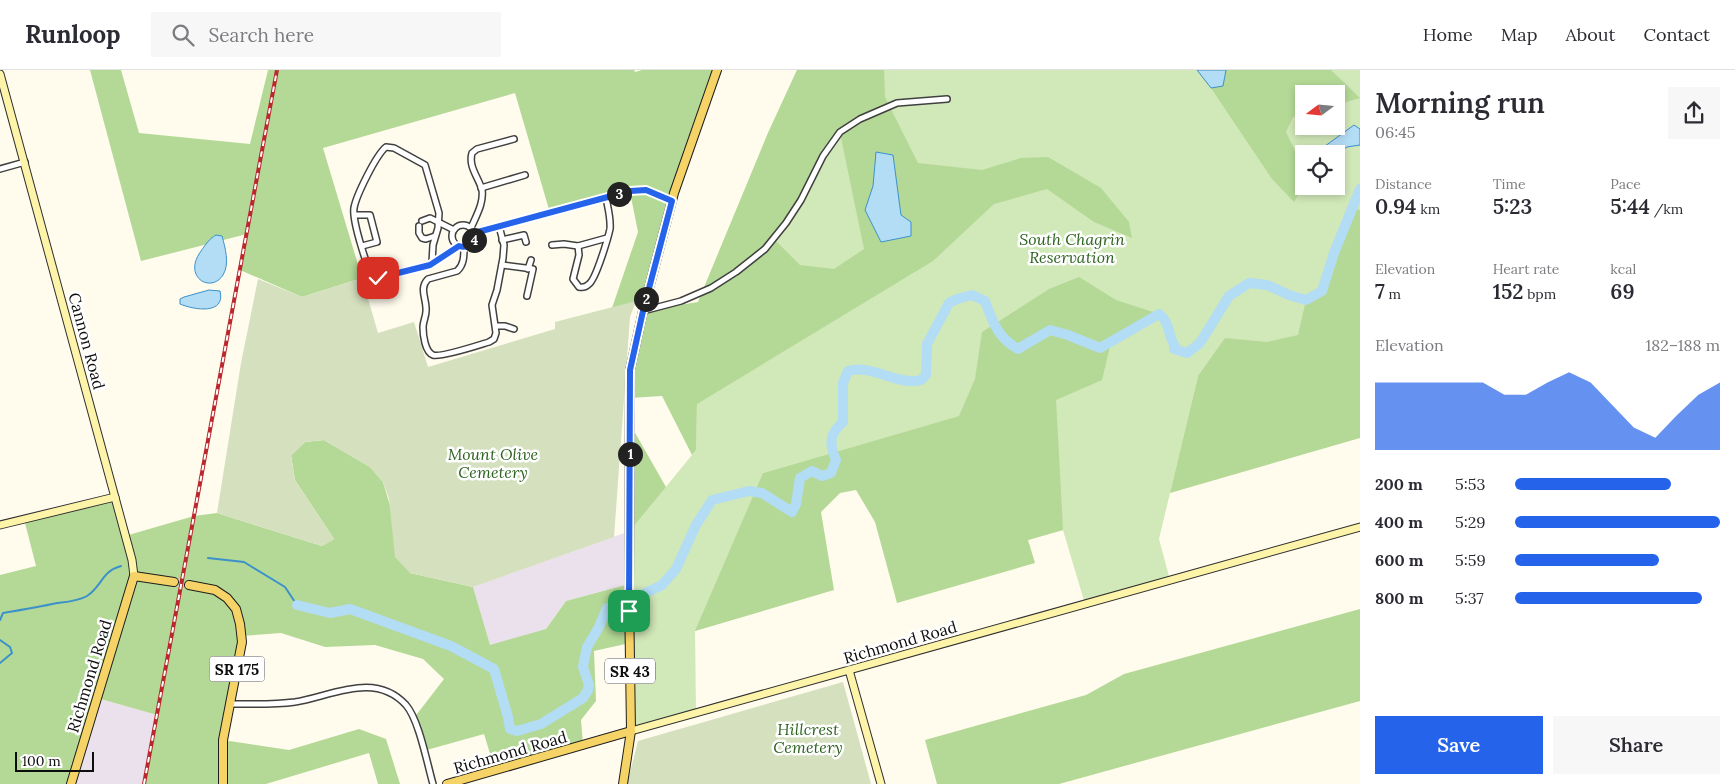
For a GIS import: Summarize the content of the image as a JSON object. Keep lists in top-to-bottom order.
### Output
{
  "streets": {
    "main road": ["Richmond Road", "SR 175", "SR 43"],
    "street": ["Cannon Road"]
  },
  "crossings": [
    ["Cannon Road", "Richmond Road"],
    ["Richmond Road", "SR 43"]
  ],
  "parks": ["South Chagrin Reservation", "Mount Olive Cemetery", "Hillcrest Cemetery"],
  "scale_bar": "100 m",
  "north": "left",
  "page": {
    "header": "Runloop",
    "search": "Search here",
    "nav": [
      "Home",
      "Map",
      "About",
      "Contact"
    ],
    "heading": ["Morning run", "06:45"],
    "stats": [
      ["Distance", "0.94 km"],
      ["Time", "5:23"],
      ["Pace", "5:44 /km"],
      ["Elevation", "7 m"],
      ["Heart rate", "152 bpm"],
      ["kcal", "69"]
    ],
    "pins": [
      "3",
      "4",
      "2",
      "1"
    ],
    "chart": ["Elevation", "182–188 m"],
    "list": [
      {
        "name": "200 m",
        "note": "5:53"
      },
      {
        "name": "400 m",
        "note": "5:29"
      },
      {
        "name": "600 m",
        "note": "5:59"
      },
      {
        "name": "800 m",
        "note": "5:37"
      }
    ],
    "buttons": ["Save", "Share"],
    "scale": "100 m"
  }
}
